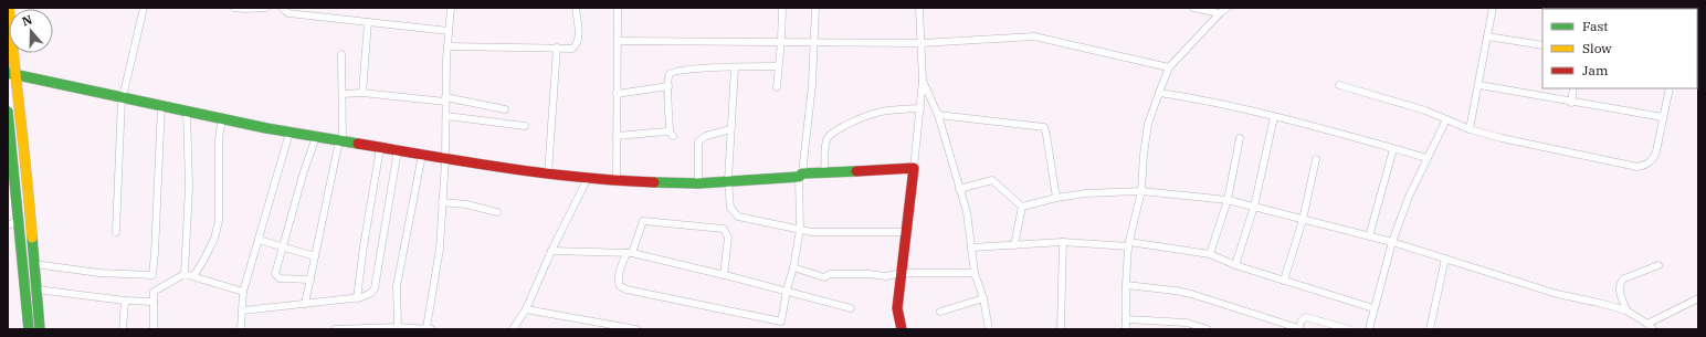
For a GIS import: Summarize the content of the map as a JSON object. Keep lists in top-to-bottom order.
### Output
{
  "legend": ["Fast", "Slow", "Jam"],
  "north": "top"
}
